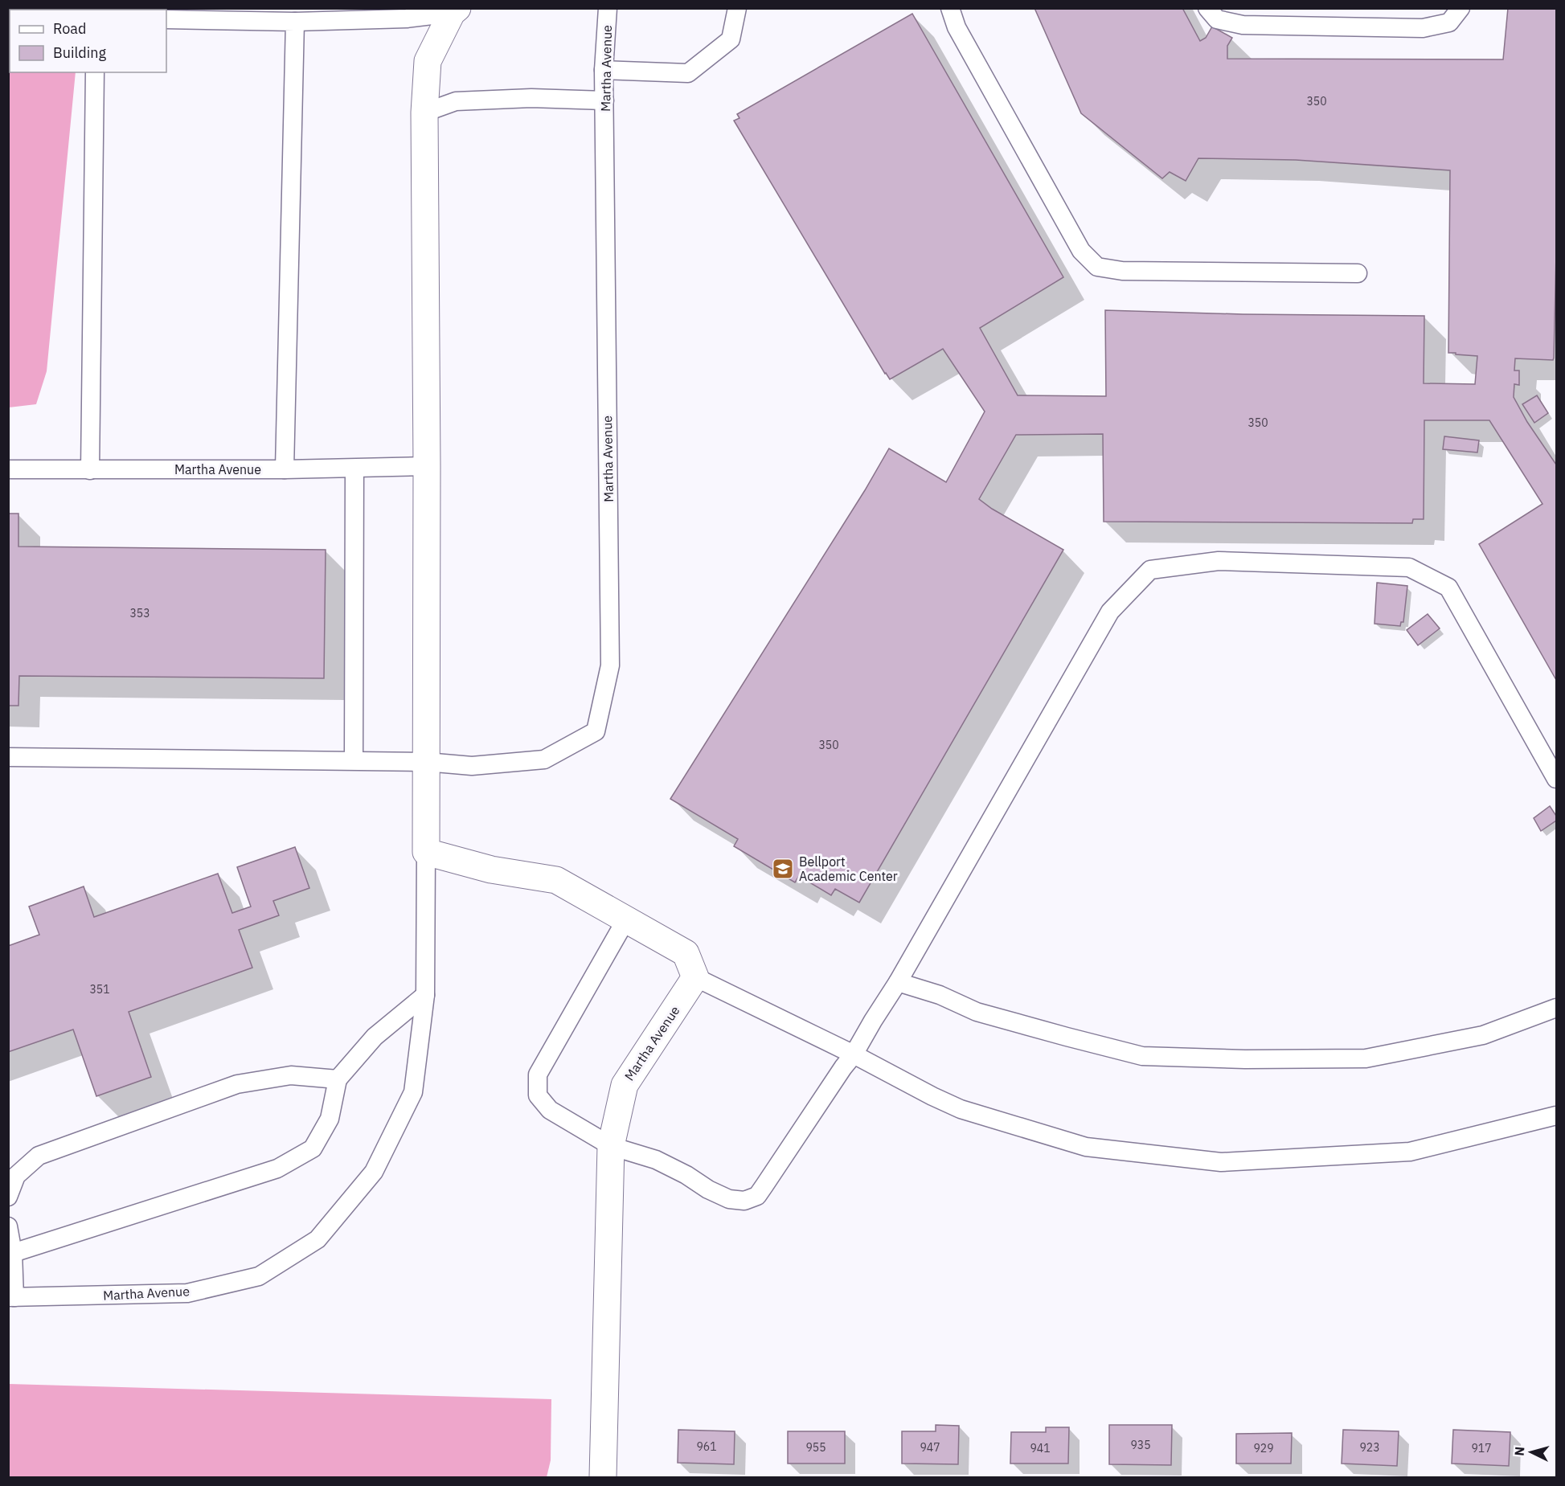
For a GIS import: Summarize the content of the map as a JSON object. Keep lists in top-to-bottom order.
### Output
{
  "streets": {
    "street": ["Martha Avenue"]
  },
  "places": {
    "school or university": ["Bellport Academic Center"]
  },
  "house_numbers": [
    "350",
    "350",
    "353",
    "350",
    "351",
    "935",
    "961",
    "955",
    "947",
    "923",
    "941",
    "929",
    "917"
  ],
  "legend": ["Road", "Building"],
  "north": "left"
}
